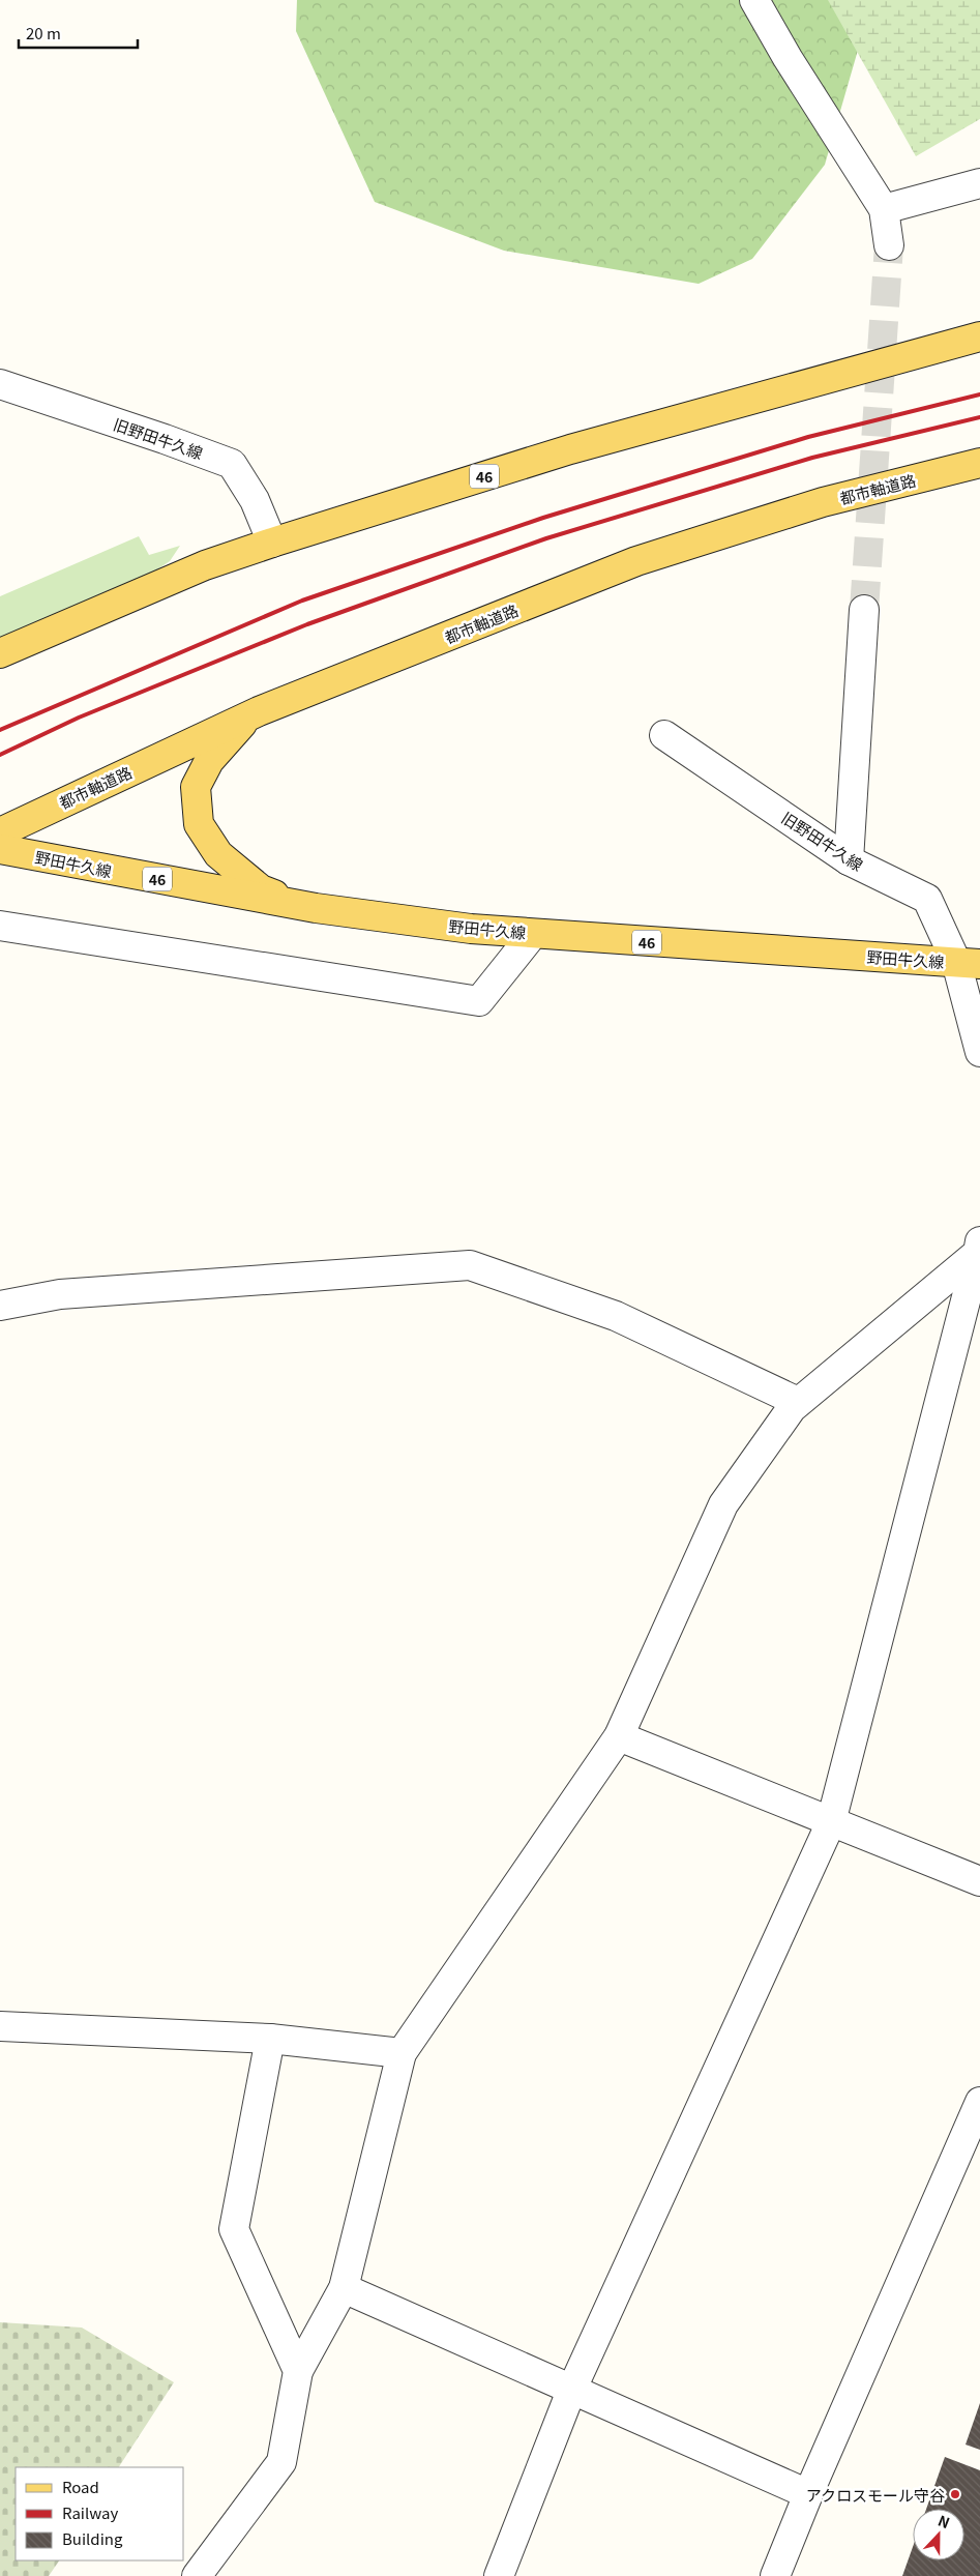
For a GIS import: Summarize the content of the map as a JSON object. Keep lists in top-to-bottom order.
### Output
{
  "streets": {
    "main road": ["46", "都市軸道路", "野田牛久線"],
    "street": ["旧野田牛久線"]
  },
  "crossings": [
    ["旧野田牛久線", "46"],
    ["旧野田牛久線", "野田牛久線"]
  ],
  "places": ["アクロスモール守谷"],
  "legend": ["Road", "Railway", "Building"],
  "scale_bar": "20 m",
  "north": "top"
}
